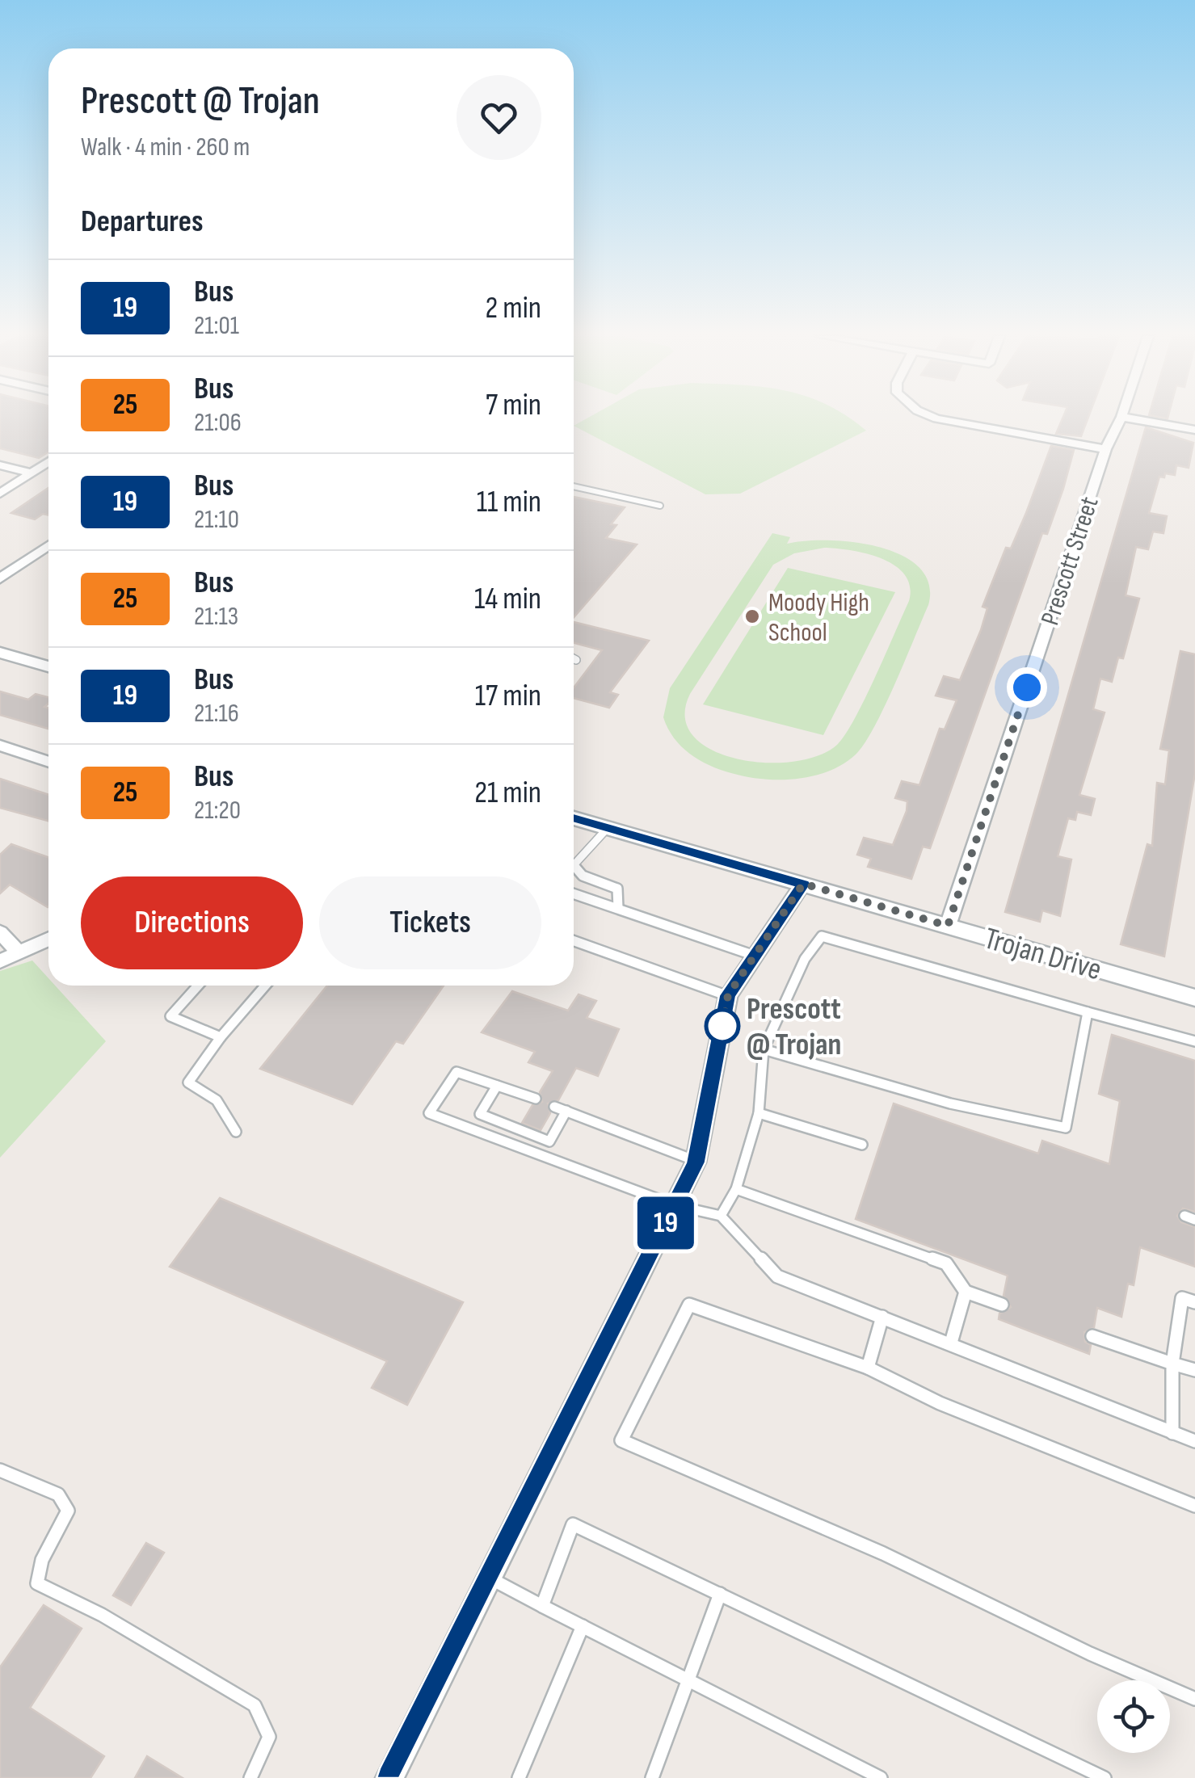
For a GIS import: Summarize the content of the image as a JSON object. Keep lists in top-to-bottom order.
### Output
{
  "streets": {
    "street": ["Prescott Street", "Trojan Drive"]
  },
  "crossings": [
    ["Prescott Street", "Trojan Drive"]
  ],
  "places": ["Moody High School", "Prescott @ Trojan"],
  "lines": ["bus line 19"],
  "page": {
    "on_map": "19",
    "heading": [
      ["Prescott @ Trojan", "Walk · 4 min · 260 m"],
      "Departures"
    ],
    "list": [
      {
        "mark": "19",
        "name": "Bus",
        "note": "21:01",
        "value": "2 min"
      },
      {
        "mark": "25",
        "name": "Bus",
        "note": "21:06",
        "value": "7 min"
      },
      {
        "mark": "19",
        "name": "Bus",
        "note": "21:10",
        "value": "11 min"
      },
      {
        "mark": "25",
        "name": "Bus",
        "note": "21:13",
        "value": "14 min"
      },
      {
        "mark": "19",
        "name": "Bus",
        "note": "21:16",
        "value": "17 min"
      },
      {
        "mark": "25",
        "name": "Bus",
        "note": "21:20",
        "value": "21 min"
      }
    ],
    "buttons": ["Directions", "Tickets"]
  }
}
